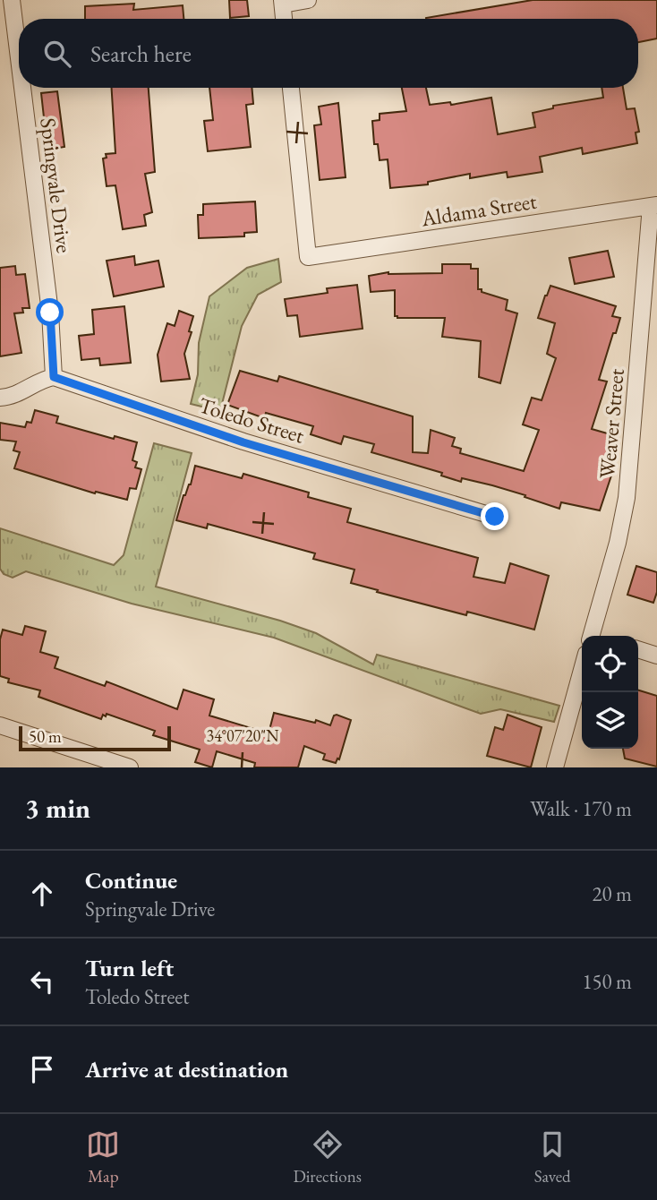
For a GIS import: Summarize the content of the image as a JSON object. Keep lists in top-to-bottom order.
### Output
{
  "streets": {
    "street": [
      "Springvale Drive",
      "Aldama Street",
      "Toledo Street",
      "Weaver Street"
    ]
  },
  "crossings": [
    ["Springvale Drive", "Toledo Street"],
    ["Aldama Street", "Weaver Street"]
  ],
  "scale_bar": "50 m",
  "page": {
    "search": "Search here",
    "scale": "50 m",
    "heading": ["3 min", "Walk · 170 m"],
    "list": [
      ["Continue", "Springvale Drive", "20 m"],
      ["Turn left", "Toledo Street", "150 m"],
      "Arrive at destination"
    ],
    "nav": ["Map", "Directions", "Saved"]
  },
  "coordinates": ["34°07'20\"N"]
}
